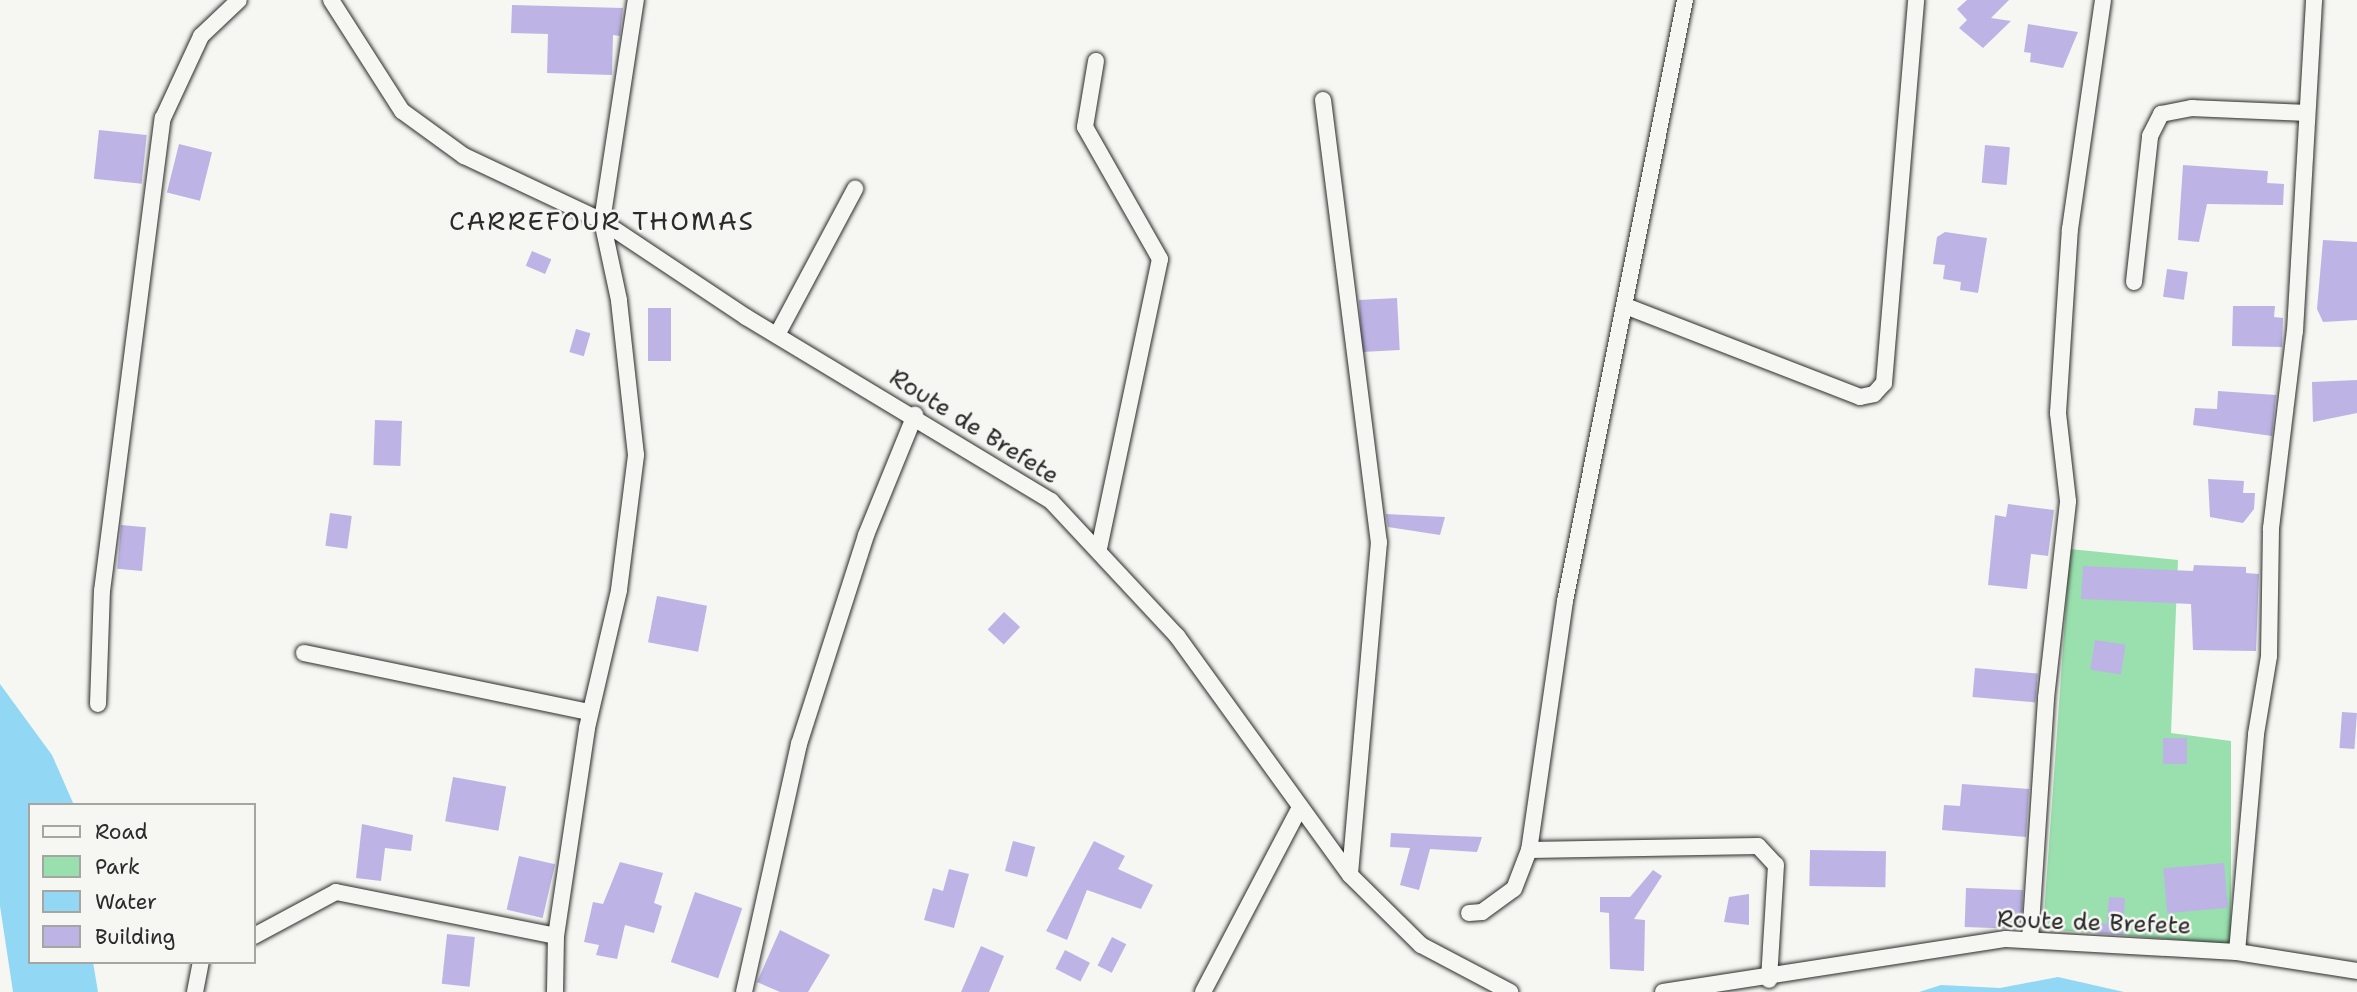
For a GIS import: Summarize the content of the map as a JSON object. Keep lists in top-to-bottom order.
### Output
{
  "streets": {
    "street": ["Route de Brefete"]
  },
  "districts": ["CARREFOUR THOMAS"],
  "legend": [
    "Road",
    "Park",
    "Water",
    "Building"
  ]
}
